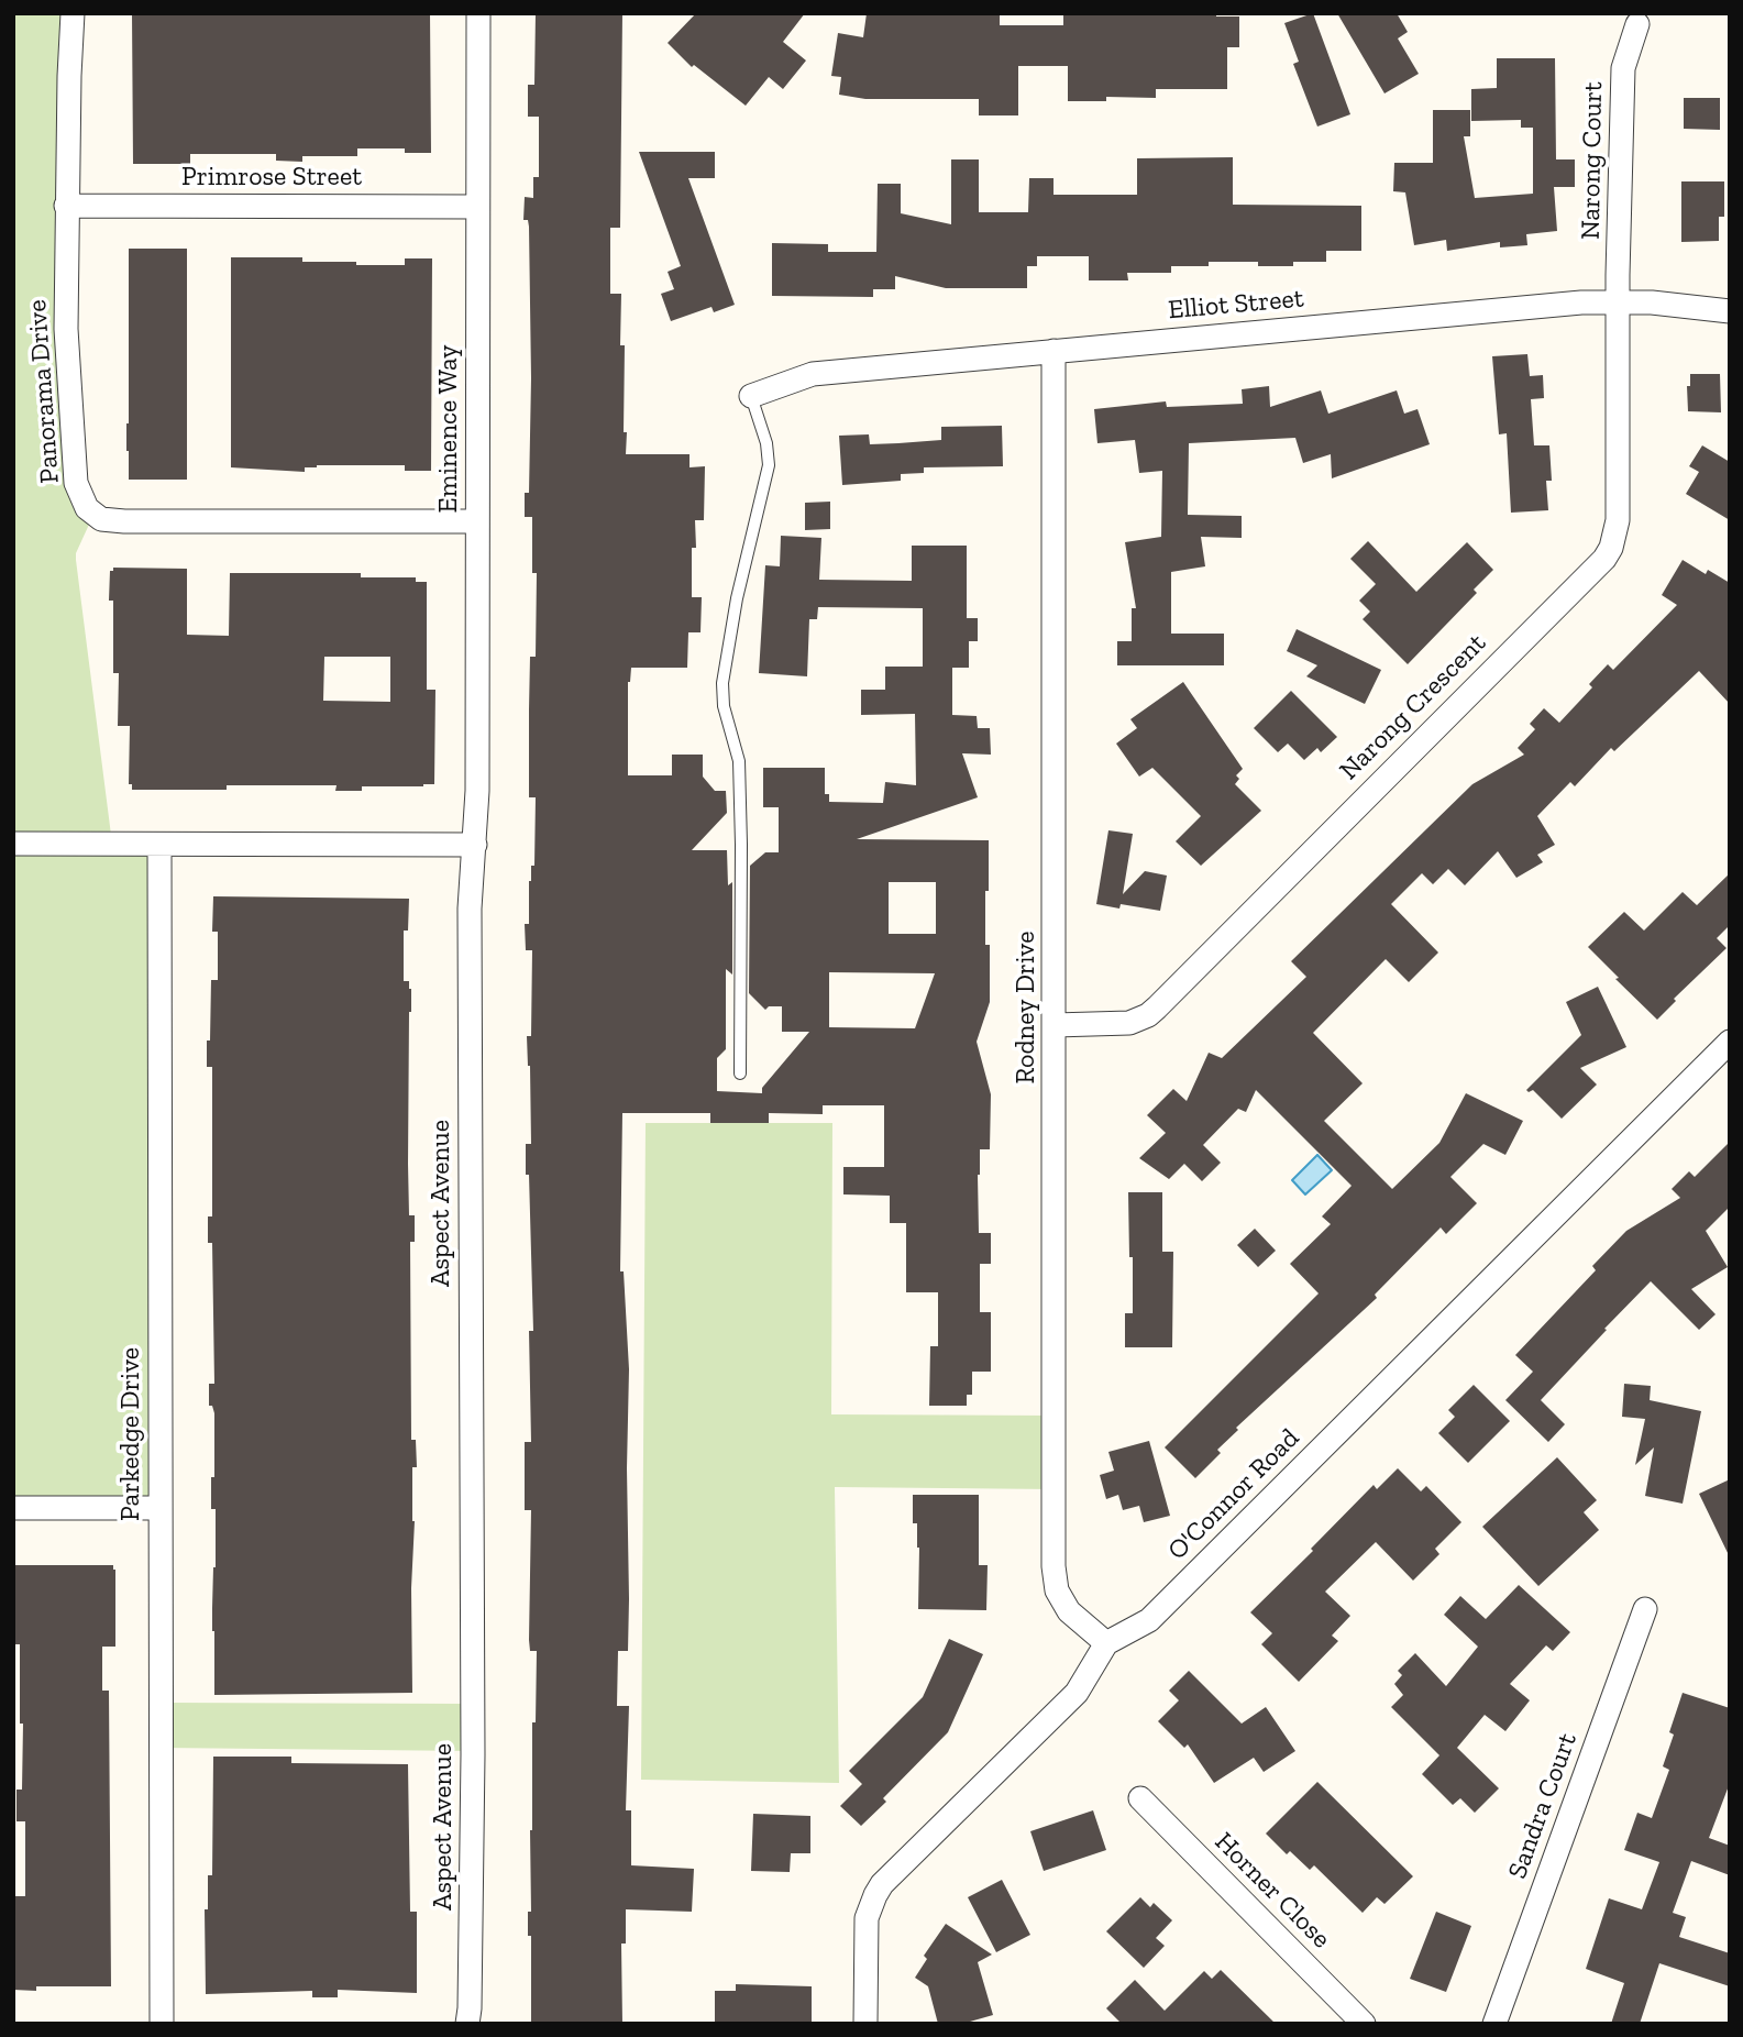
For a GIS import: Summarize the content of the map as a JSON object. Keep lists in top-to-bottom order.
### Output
{
  "streets": {
    "street": [
      "Narong Court",
      "Primrose Street",
      "Elliot Street",
      "Panorama Drive",
      "Eminence Way",
      "Narong Crescent",
      "Rodney Drive",
      "Aspect Avenue",
      "Parkedge Drive",
      "O'Connor Road",
      "Sandra Court",
      "Horner Close"
    ]
  },
  "crossings": [
    ["Narong Court", "Elliot Street"],
    ["Narong Court", "Narong Crescent"],
    ["Primrose Street", "Panorama Drive"],
    ["Primrose Street", "Eminence Way"],
    ["Elliot Street", "Narong Crescent"],
    ["Elliot Street", "Rodney Drive"],
    ["Panorama Drive", "Eminence Way"],
    ["Eminence Way", "Aspect Avenue"],
    ["Narong Crescent", "Rodney Drive"],
    ["Rodney Drive", "O'Connor Road"]
  ]
}
